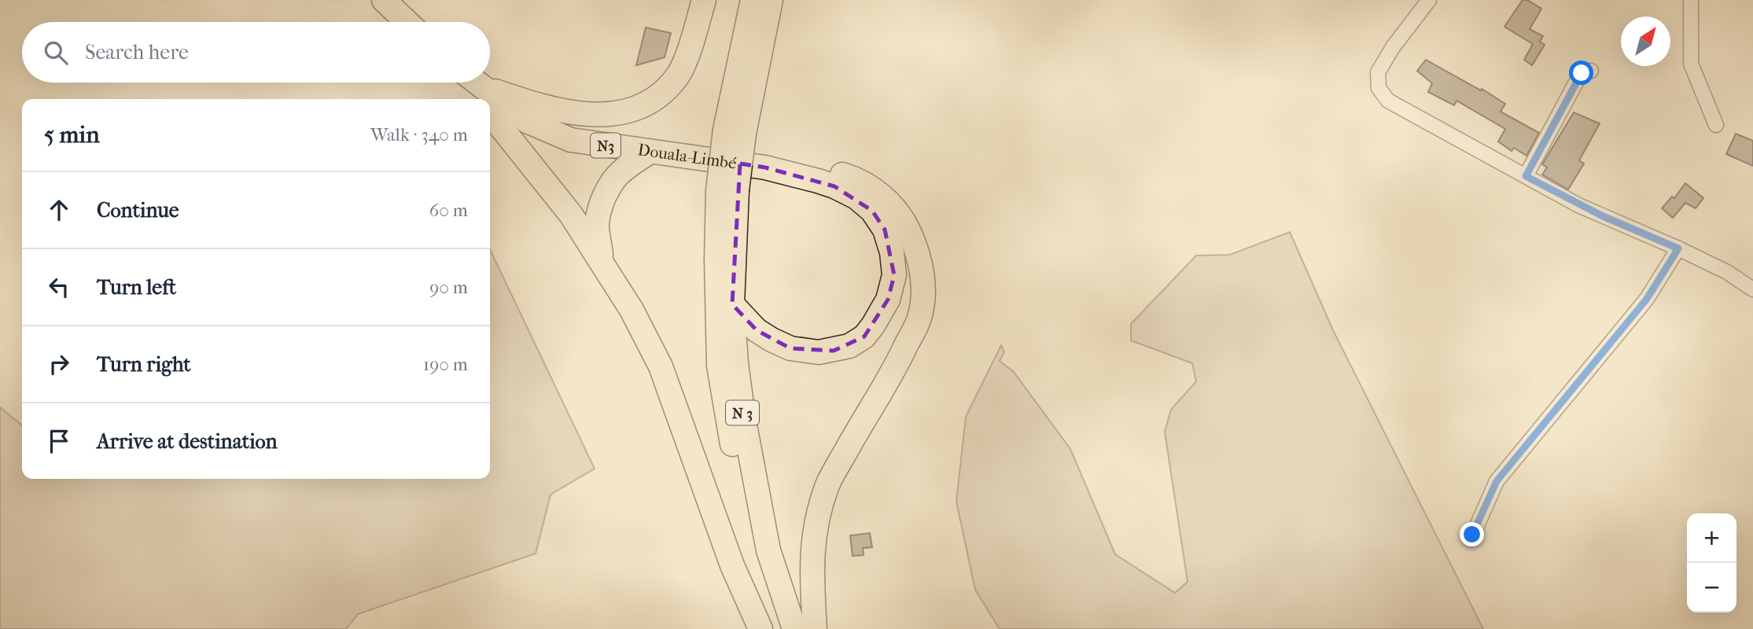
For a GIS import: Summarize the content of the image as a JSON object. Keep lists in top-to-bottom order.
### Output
{
  "streets": {
    "highway": ["N3", "Douala-Limbé", "N 3"]
  },
  "north": "top right",
  "page": {
    "search": "Search here",
    "heading": ["5 min", "Walk · 340 m"],
    "list": [
      ["Continue", "60 m"],
      ["Turn left", "90 m"],
      ["Turn right", "190 m"],
      "Arrive at destination"
    ],
    "map_buttons": ["+", "−"]
  }
}
